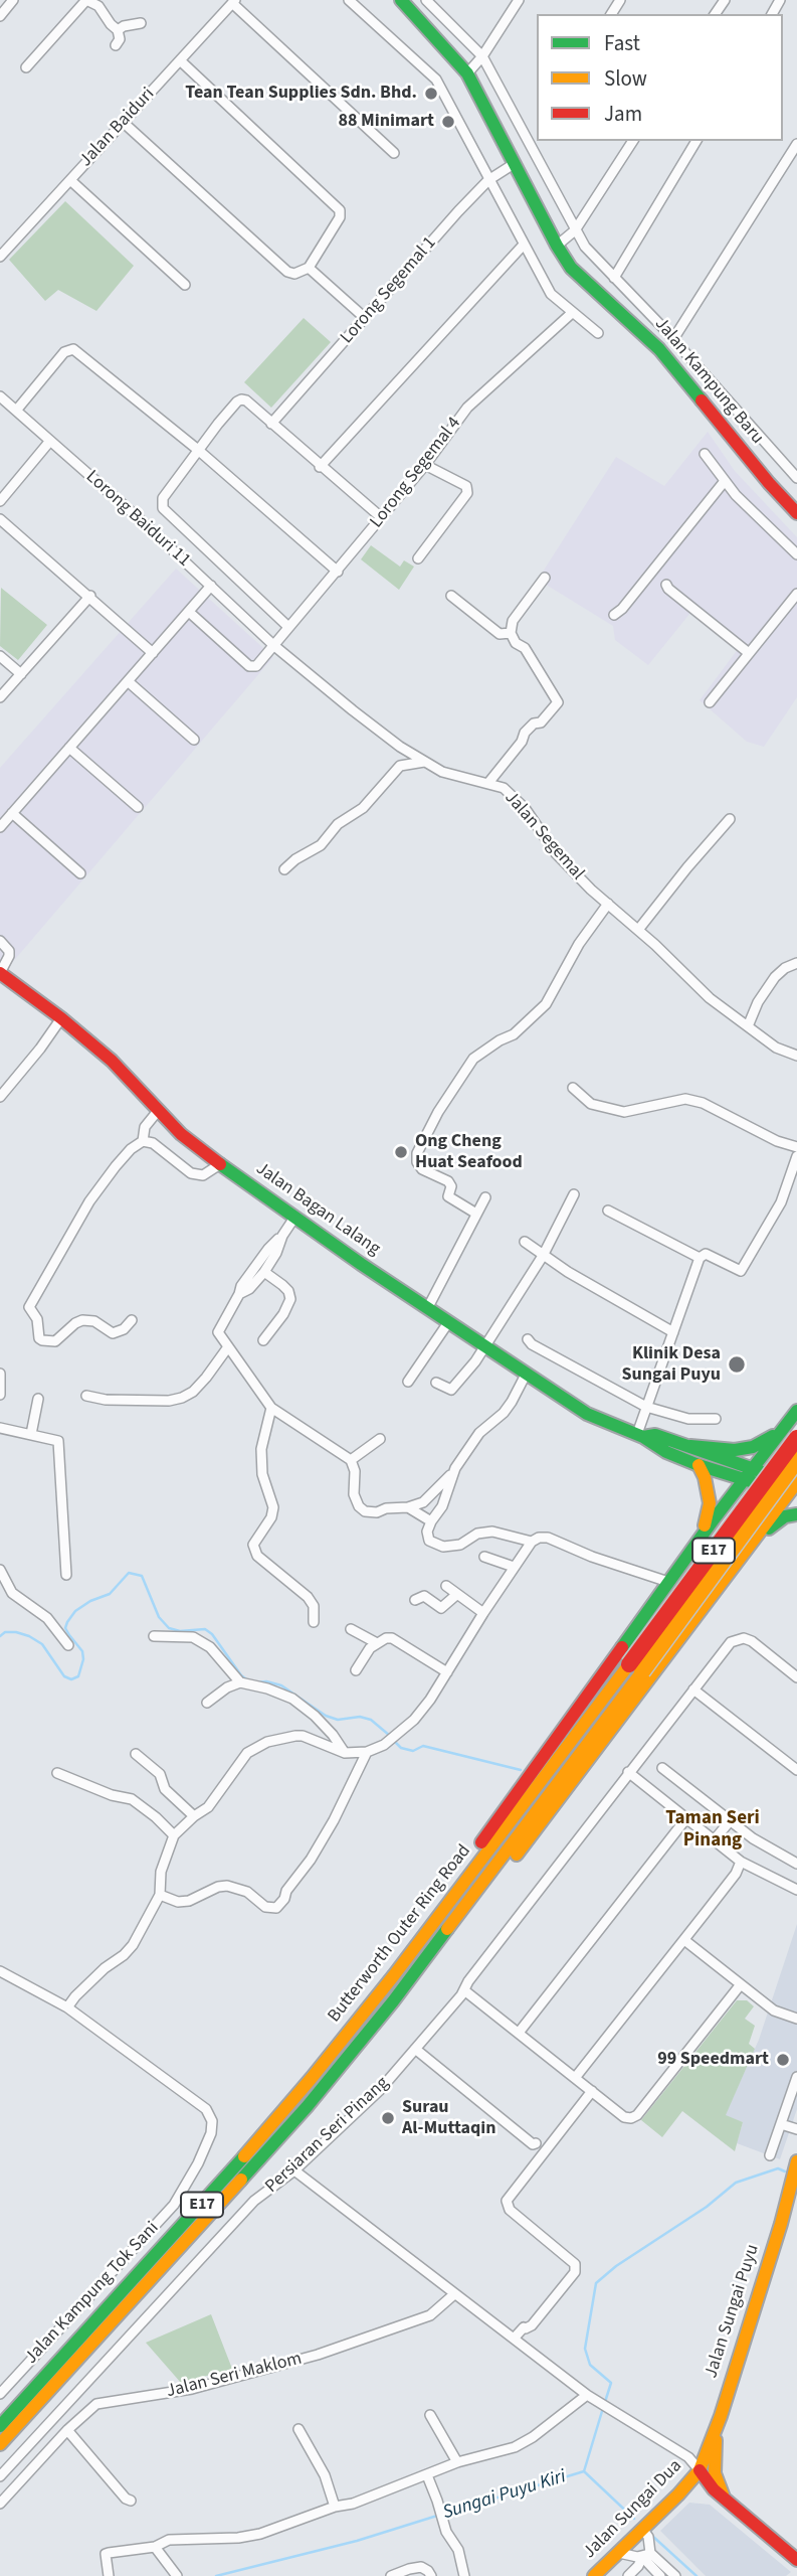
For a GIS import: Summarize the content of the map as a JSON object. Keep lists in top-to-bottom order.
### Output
{
  "streets": {
    "main road": [
      "Jalan Kampung Baru",
      "Jalan Bagan Lalang",
      "E17",
      "Butterworth Outer Ring Road",
      "Jalan Sungai Puyu",
      "Jalan Sungai Dua"
    ],
    "street": [
      "Jalan Baiduri",
      "Lorong Segemal 1",
      "Lorong Segemal 4",
      "Lorong Baiduri 11",
      "Jalan Segemal",
      "Persiaran Seri Pinang",
      "Jalan Kampung Tok Sani",
      "Jalan Seri Maklom"
    ]
  },
  "crossings": [
    ["Lorong Segemal 1", "Jalan Kampung Baru"],
    ["Lorong Segemal 4", "Lorong Baiduri 11"],
    ["Lorong Segemal 4", "Jalan Segemal"],
    ["Lorong Baiduri 11", "Jalan Segemal"],
    ["Jalan Sungai Puyu", "Jalan Sungai Dua"]
  ],
  "districts": ["Taman Seri Pinang"],
  "water": ["Sungai Puyu Kiri"],
  "places": [
    "Tean Tean Supplies Sdn. Bhd.",
    "88 Minimart",
    "Ong Cheng Huat Seafood",
    "Klinik Desa Sungai Puyu",
    "99 Speedmart",
    "Surau Al-Muttaqin"
  ],
  "legend": ["Fast", "Slow", "Jam"]
}
